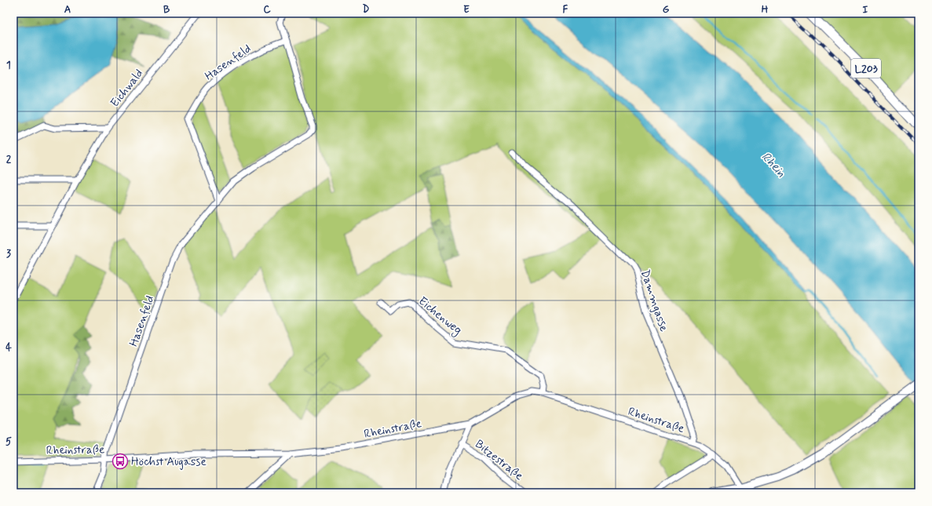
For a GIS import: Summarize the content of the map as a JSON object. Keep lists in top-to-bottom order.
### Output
{
  "streets": {
    "main road": ["L203"],
    "street": [
      "Hasenfeld",
      "Eichwald",
      "Dammgasse",
      "Eichenweg",
      "Rheinstraße",
      "Bitzestraße"
    ]
  },
  "crossings": [
    ["Hasenfeld", "Rheinstraße"],
    ["Dammgasse", "Rheinstraße"],
    ["Eichenweg", "Rheinstraße"],
    ["Rheinstraße", "Bitzestraße"]
  ],
  "water": ["Rhein"],
  "places": {
    "bus stop": ["Höchst Augasse"]
  },
  "grid": {
    "columns": [
      "A",
      "B",
      "C",
      "D",
      "E",
      "F",
      "G",
      "H",
      "I"
    ],
    "rows": [
      "1",
      "2",
      "3",
      "4",
      "5"
    ]
  }
}
